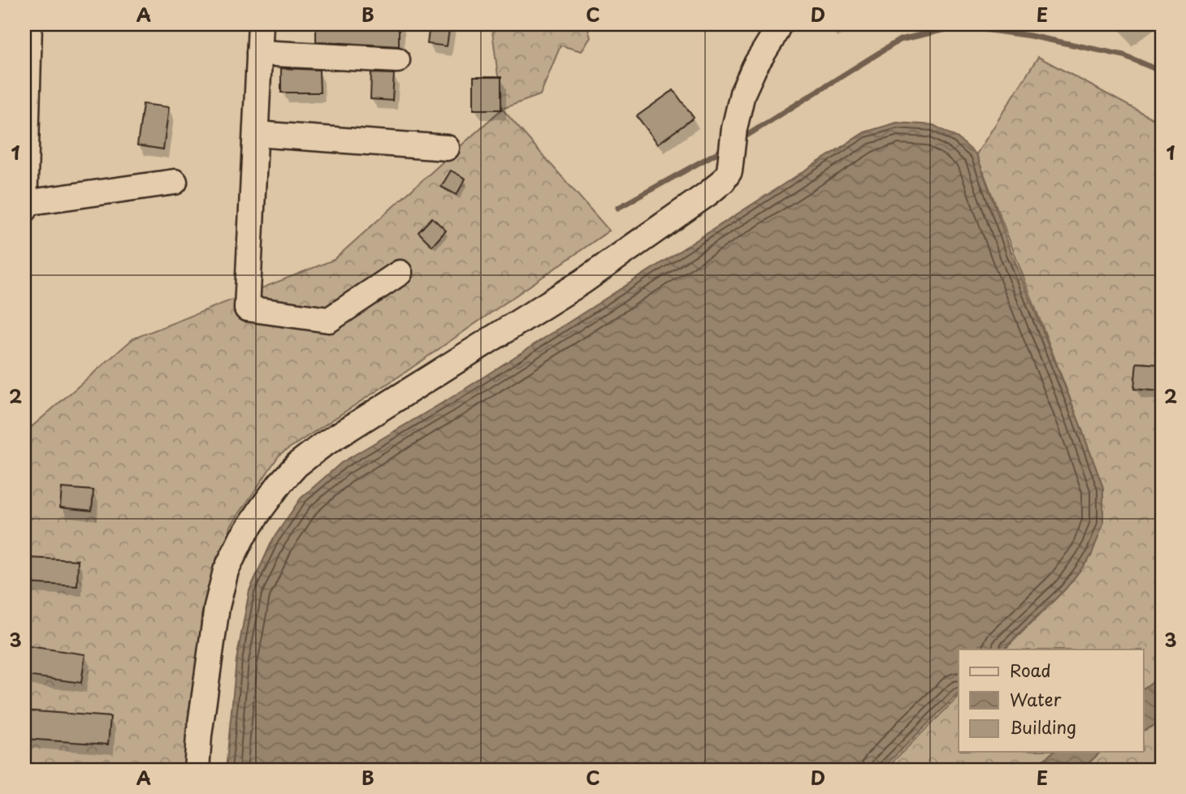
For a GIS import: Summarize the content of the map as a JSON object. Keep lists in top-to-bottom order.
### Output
{
  "legend": ["Road", "Water", "Building"],
  "grid": {
    "columns": [
      "A",
      "B",
      "C",
      "D",
      "E"
    ],
    "rows": ["1", "2", "3"]
  }
}
